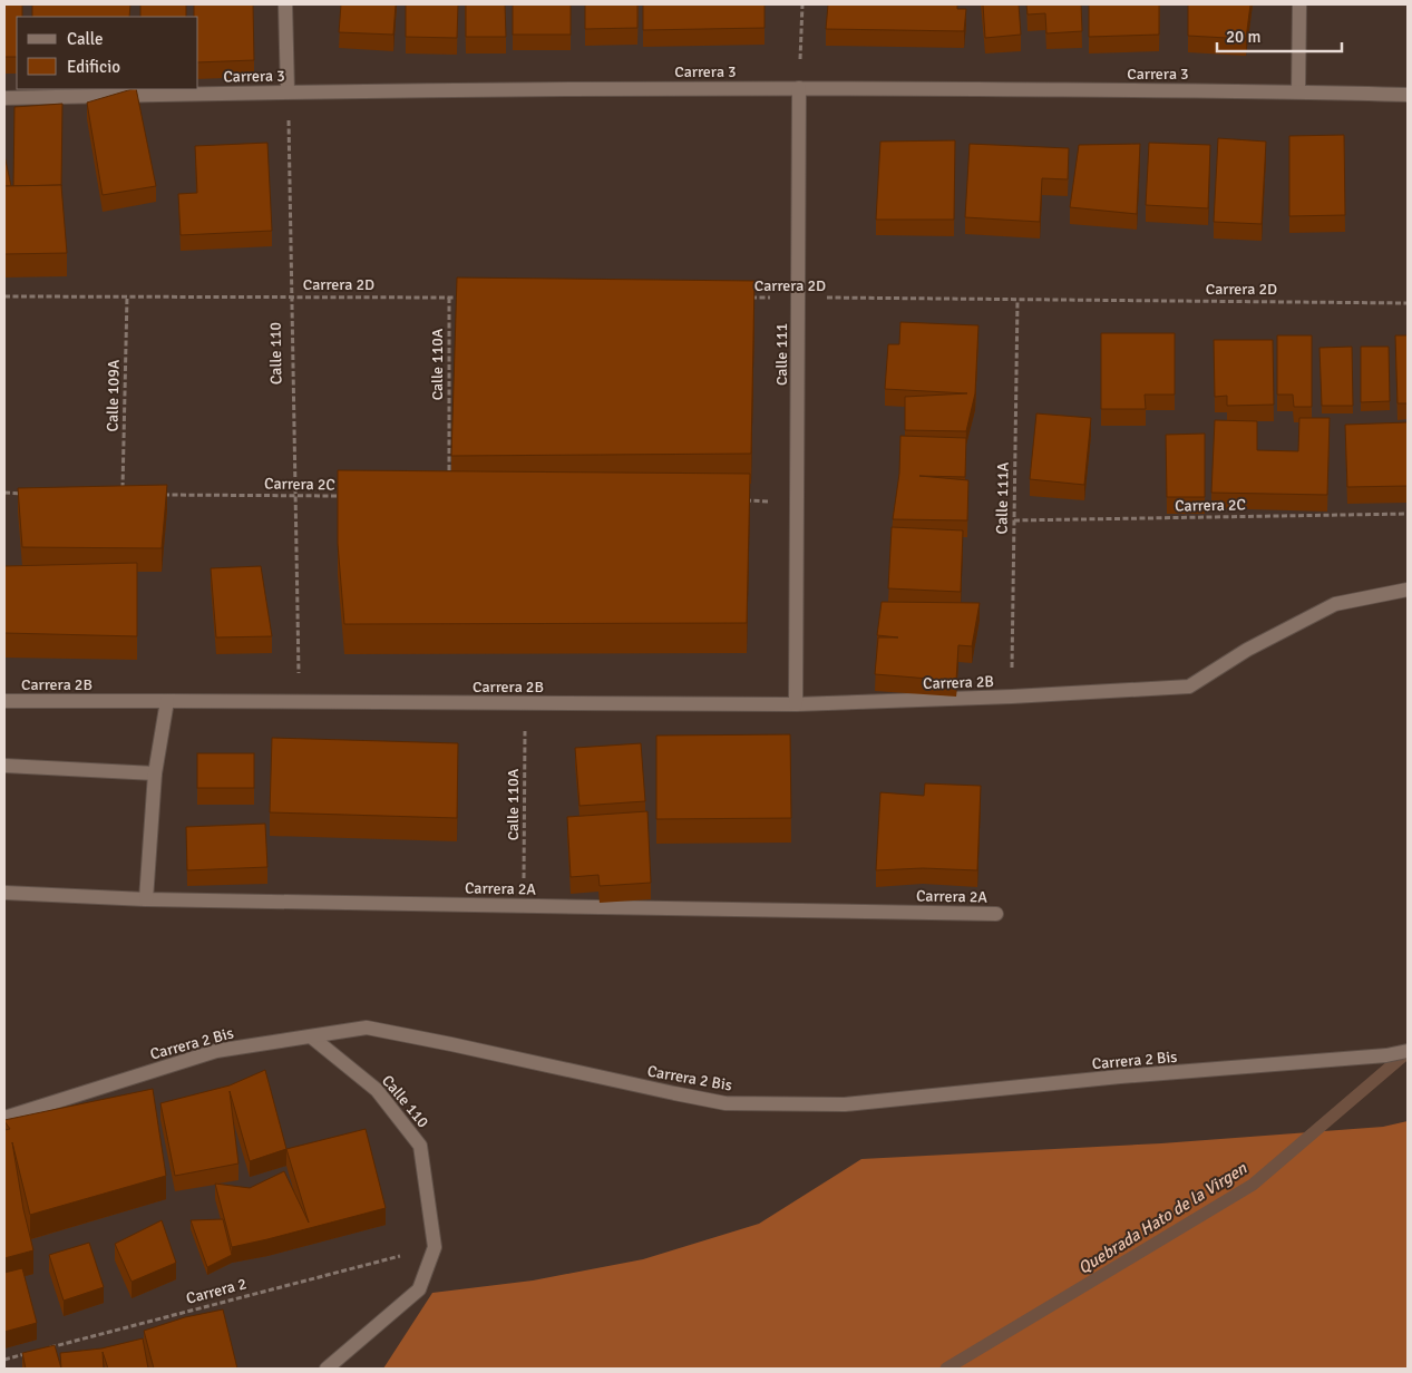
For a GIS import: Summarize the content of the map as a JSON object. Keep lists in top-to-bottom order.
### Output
{
  "streets": {
    "street": [
      "Carrera 3",
      "Calle 110",
      "Calle 111",
      "Carrera 2B",
      "Carrera 2A",
      "Carrera 2 Bis"
    ],
    "path": [
      "Carrera 2D",
      "Calle 110A",
      "Calle 109A",
      "Carrera 2C",
      "Calle 111A",
      "Carrera 2"
    ]
  },
  "crossings": [
    ["Carrera 3", "Calle 110"],
    ["Carrera 3", "Calle 111"],
    ["Carrera 2D", "Calle 110"],
    ["Carrera 2D", "Calle 111"],
    ["Carrera 2D", "Calle 110A"],
    ["Carrera 2D", "Calle 109A"],
    ["Carrera 2D", "Calle 111A"],
    ["Calle 110", "Carrera 2C"],
    ["Calle 110", "Carrera 2B"],
    ["Calle 110", "Carrera 2 Bis"],
    ["Calle 110", "Carrera 2"],
    ["Calle 111", "Carrera 2B"],
    ["Calle 110A", "Carrera 2B"],
    ["Calle 110A", "Carrera 2A"],
    ["Carrera 2C", "Calle 111A"],
    ["Calle 111A", "Carrera 2B"]
  ],
  "water": ["Quebrada Hato de la Virgen"],
  "legend": ["Calle", "Edificio"],
  "scale_bar": "20 m"
}
